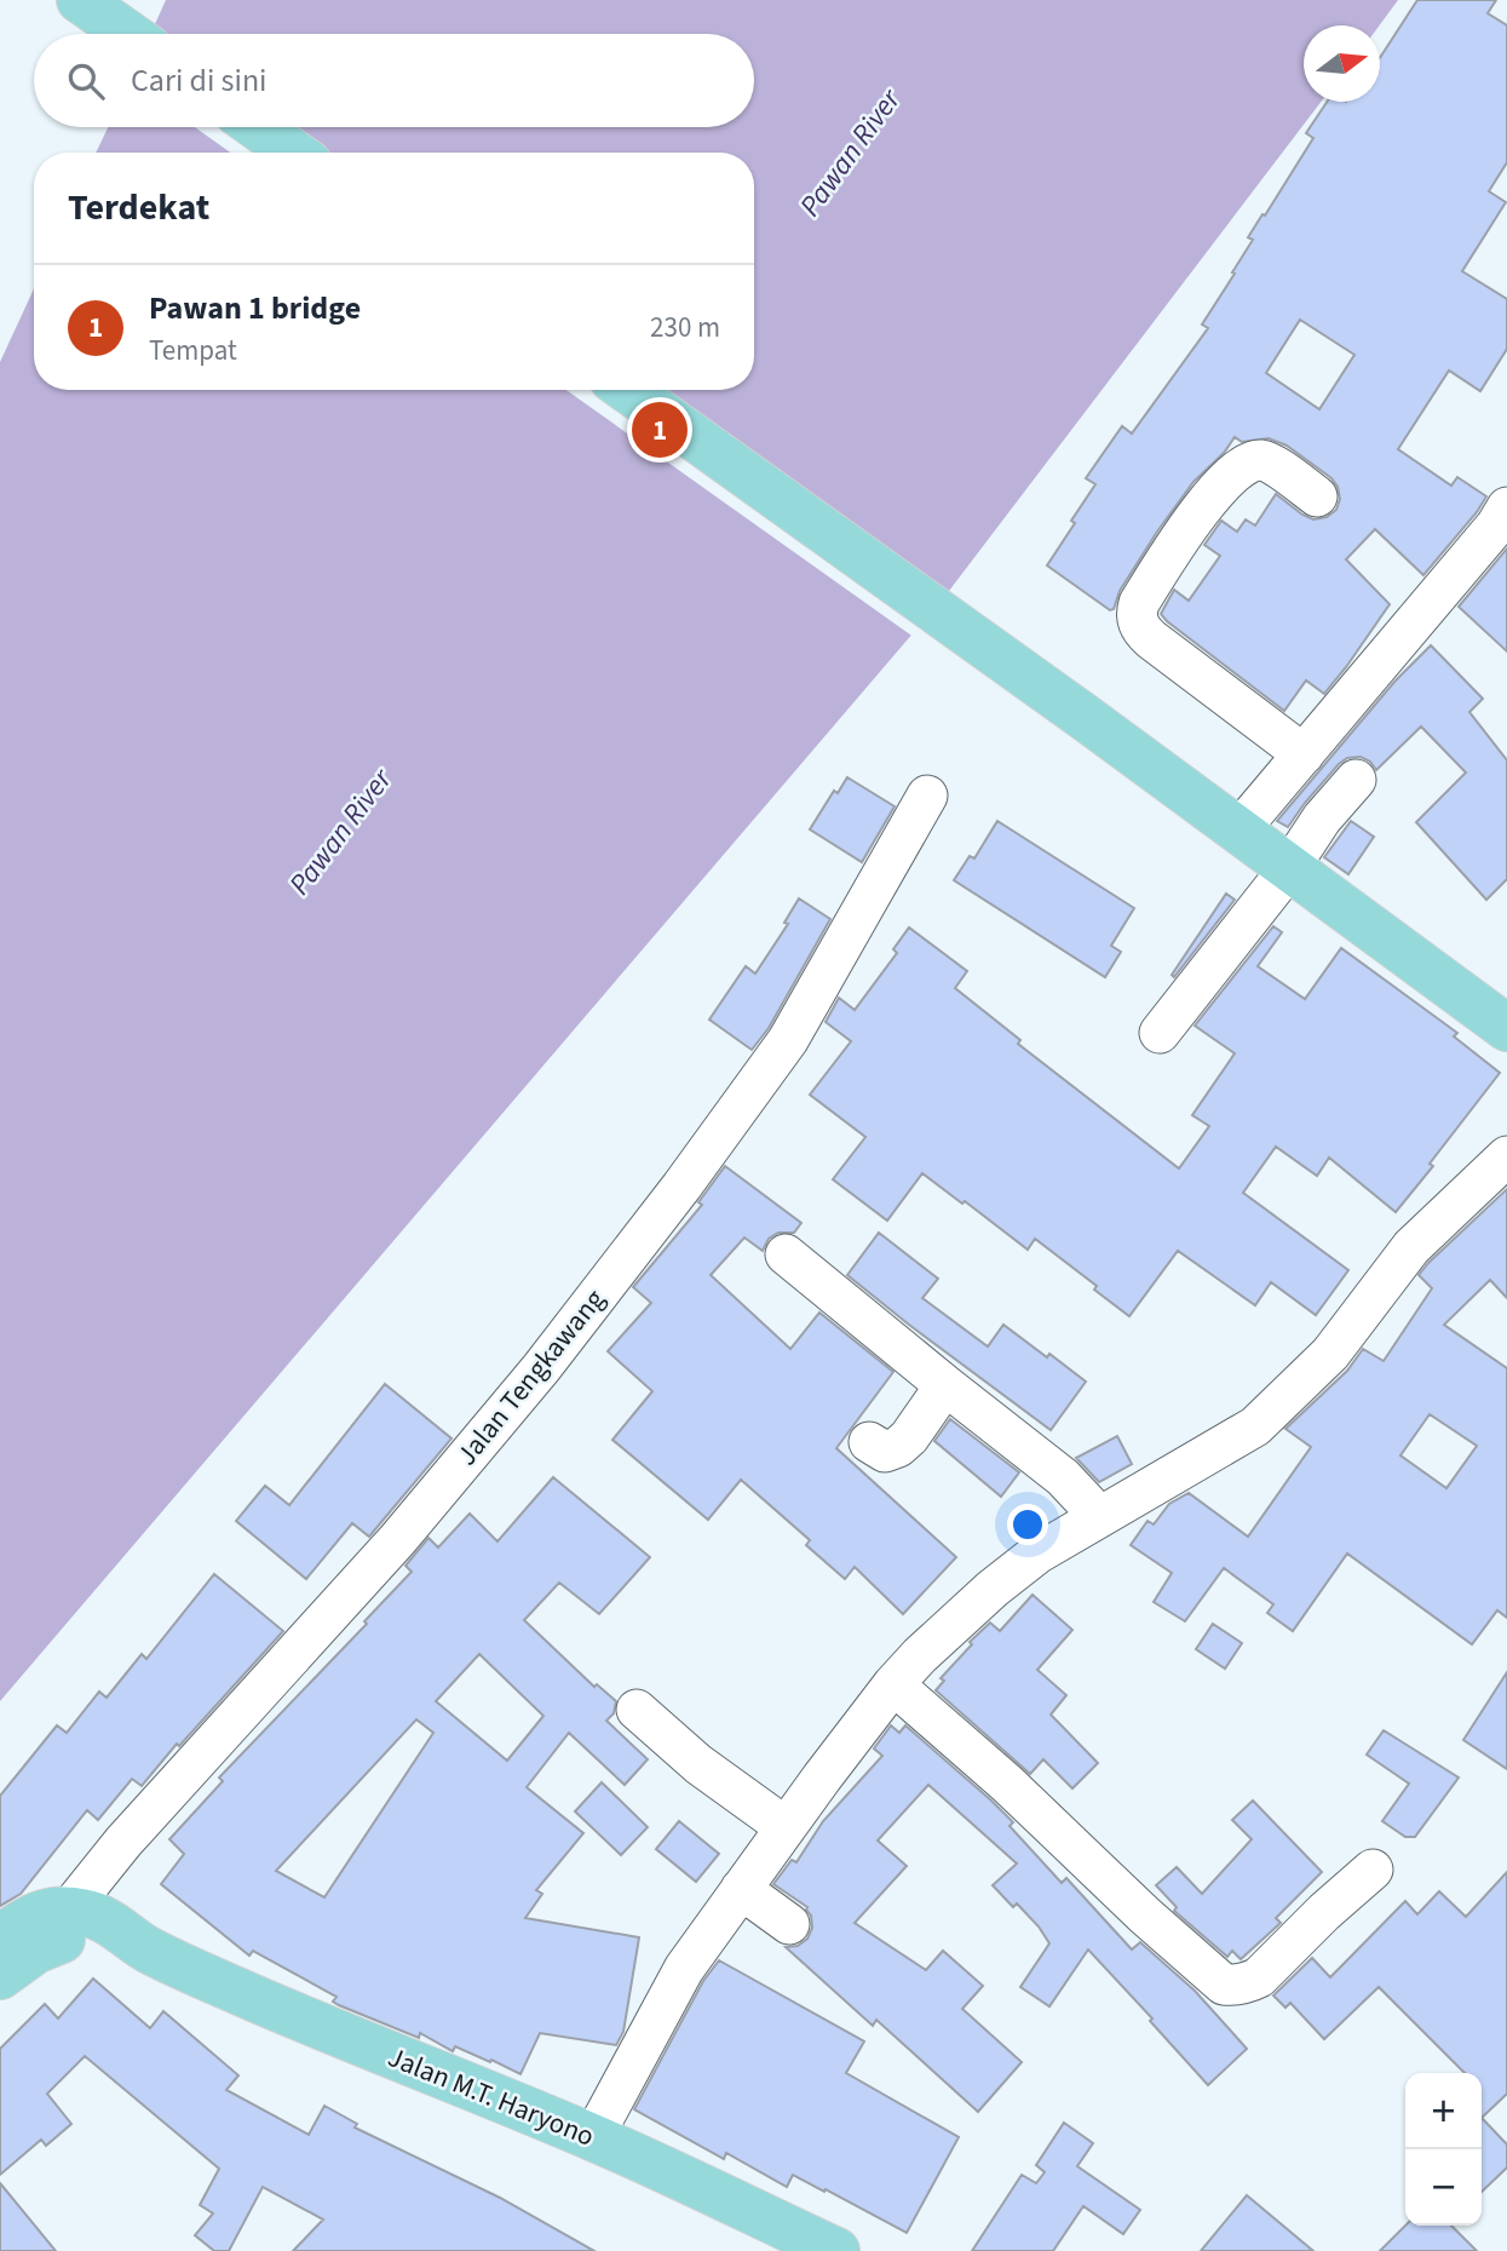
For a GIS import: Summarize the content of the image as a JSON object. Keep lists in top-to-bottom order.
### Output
{
  "streets": {
    "main road": ["Jalan M.T. Haryono"],
    "street": ["Jalan Tengkawang"]
  },
  "crossings": [
    ["Jalan Tengkawang", "Jalan M.T. Haryono"]
  ],
  "water": ["Pawan River"],
  "north": "right",
  "page": {
    "search": "Cari di sini",
    "heading": "Terdekat",
    "list": [
      {
        "mark": "1",
        "name": "Pawan 1 bridge",
        "note": "Tempat",
        "value": "230 m"
      }
    ],
    "pins": "1",
    "map_buttons": ["+", "−"]
  }
}
